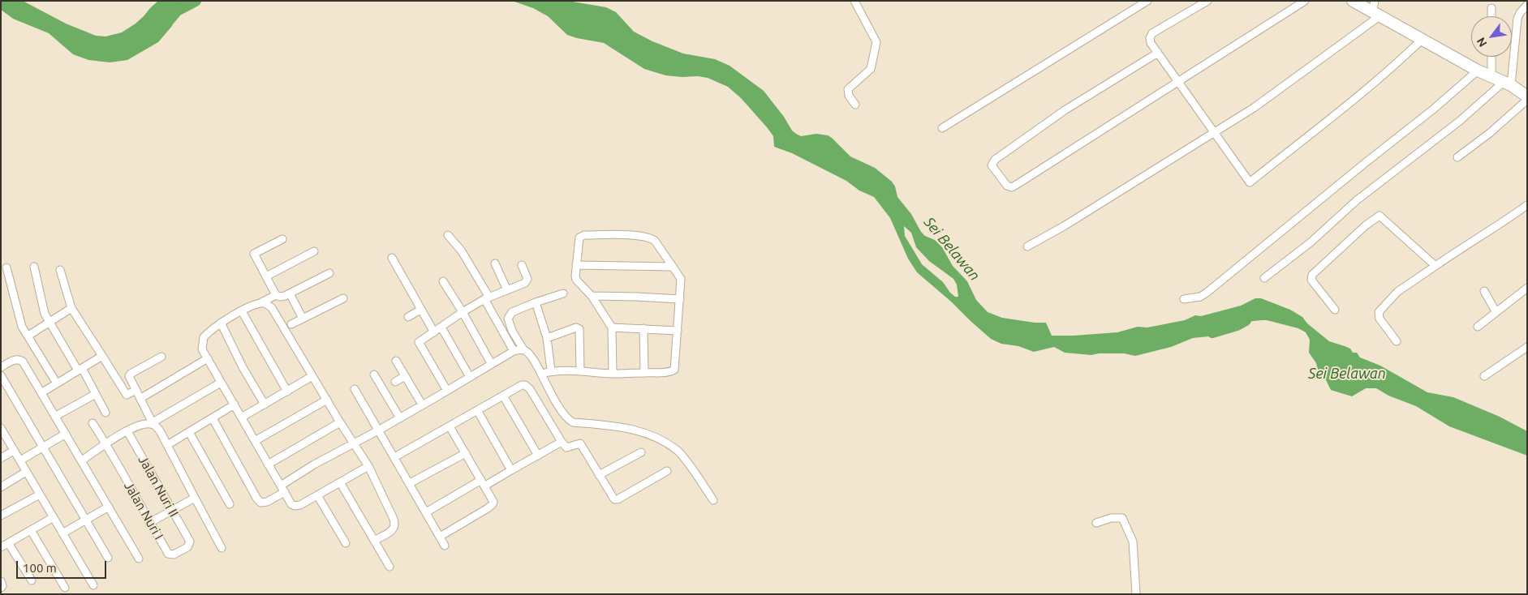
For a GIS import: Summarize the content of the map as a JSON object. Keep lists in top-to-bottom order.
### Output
{
  "streets": {
    "street": ["Jalan Nuri II", "Jalan Nuri I"]
  },
  "crossings": [
    ["Jalan Nuri II", "Jalan Nuri I"]
  ],
  "water": ["Sei Belawan"],
  "scale_bar": "100 m",
  "north": "bottom left"
}
